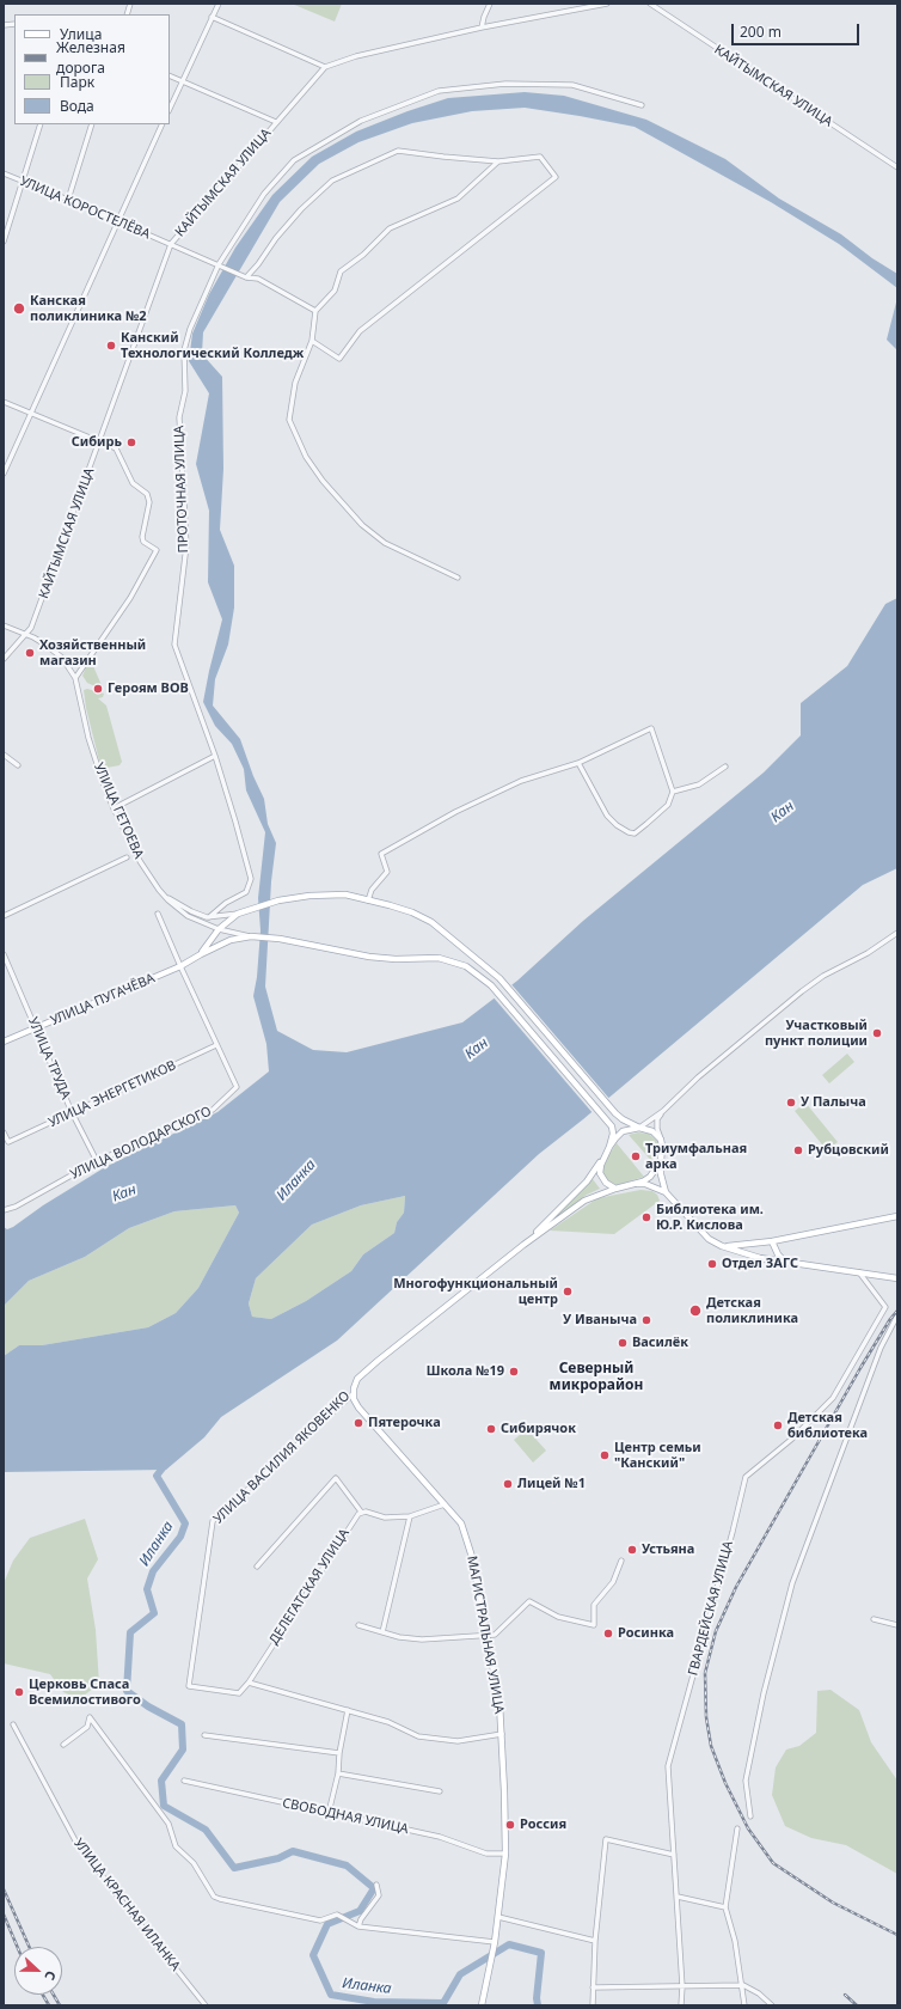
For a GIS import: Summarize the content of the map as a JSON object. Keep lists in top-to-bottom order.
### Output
{
  "streets": {
    "main road": ["УЛИЦА ПУГАЧЁВА", "УЛИЦА ВАСИЛИЯ ЯКОВЕНКО", "МАГИСТРАЛЬНАЯ УЛИЦА"],
    "street": [
      "КАЙТЫМСКАЯ УЛИЦА",
      "УЛИЦА КОРОСТЕЛЁВА",
      "ПРОТОЧНАЯ УЛИЦА",
      "УЛИЦА ГЕТОЕВА",
      "УЛИЦА ТРУДА",
      "УЛИЦА ЭНЕРГЕТИКОВ",
      "УЛИЦА ВОЛОДАРСКОГО",
      "ДЕЛЕГАТСКАЯ УЛИЦА",
      "ГВАРДЕЙСКАЯ УЛИЦА",
      "СВОБОДНАЯ УЛИЦА",
      "УЛИЦА КРАСНАЯ ИЛАНКА"
    ]
  },
  "crossings": [
    ["КАЙТЫМСКАЯ УЛИЦА", "УЛИЦА КОРОСТЕЛЁВА"],
    ["КАЙТЫМСКАЯ УЛИЦА", "УЛИЦА ГЕТОЕВА"],
    ["УЛИЦА КОРОСТЕЛЁВА", "ПРОТОЧНАЯ УЛИЦА"],
    ["УЛИЦА ПУГАЧЁВА", "УЛИЦА ТРУДА"],
    ["УЛИЦА ПУГАЧЁВА", "УЛИЦА ВАСИЛИЯ ЯКОВЕНКО"],
    ["УЛИЦА ТРУДА", "УЛИЦА ЭНЕРГЕТИКОВ"],
    ["УЛИЦА ТРУДА", "УЛИЦА ВОЛОДАРСКОГО"],
    ["УЛИЦА ЭНЕРГЕТИКОВ", "УЛИЦА ВОЛОДАРСКОГО"],
    ["УЛИЦА ВАСИЛИЯ ЯКОВЕНКО", "ДЕЛЕГАТСКАЯ УЛИЦА"],
    ["УЛИЦА ВАСИЛИЯ ЯКОВЕНКО", "МАГИСТРАЛЬНАЯ УЛИЦА"],
    ["МАГИСТРАЛЬНАЯ УЛИЦА", "СВОБОДНАЯ УЛИЦА"]
  ],
  "districts": ["Северный микрорайон"],
  "water": ["Кан", "Иланка"],
  "places": [
    "Канская поликлиника №2",
    "Канский Технологический Колледж",
    "Сибирь",
    "Хозяйственный магазин",
    "Героям ВОВ",
    "Участковый пункт полиции",
    "У Палыча",
    "Рубцовский",
    "Триумфальная арка",
    "Библиотека им. Ю.Р. Кислова",
    "Отдел ЗАГС",
    "Многофункциональный центр",
    "Детская поликлиника",
    "У Иваныча",
    "Василёк",
    "Школа №19",
    "Пятерочка",
    "Детская библиотека",
    "Сибирячок",
    "Центр семьи \"Канский\"",
    "Лицей №1",
    "Устьяна",
    "Росинка",
    "Церковь Спаса Всемилостивого",
    "Россия"
  ],
  "legend": [
    "Улица",
    "Железная дорога",
    "Парк",
    "Вода"
  ],
  "scale_bar": "200 m",
  "north": "right"
}
